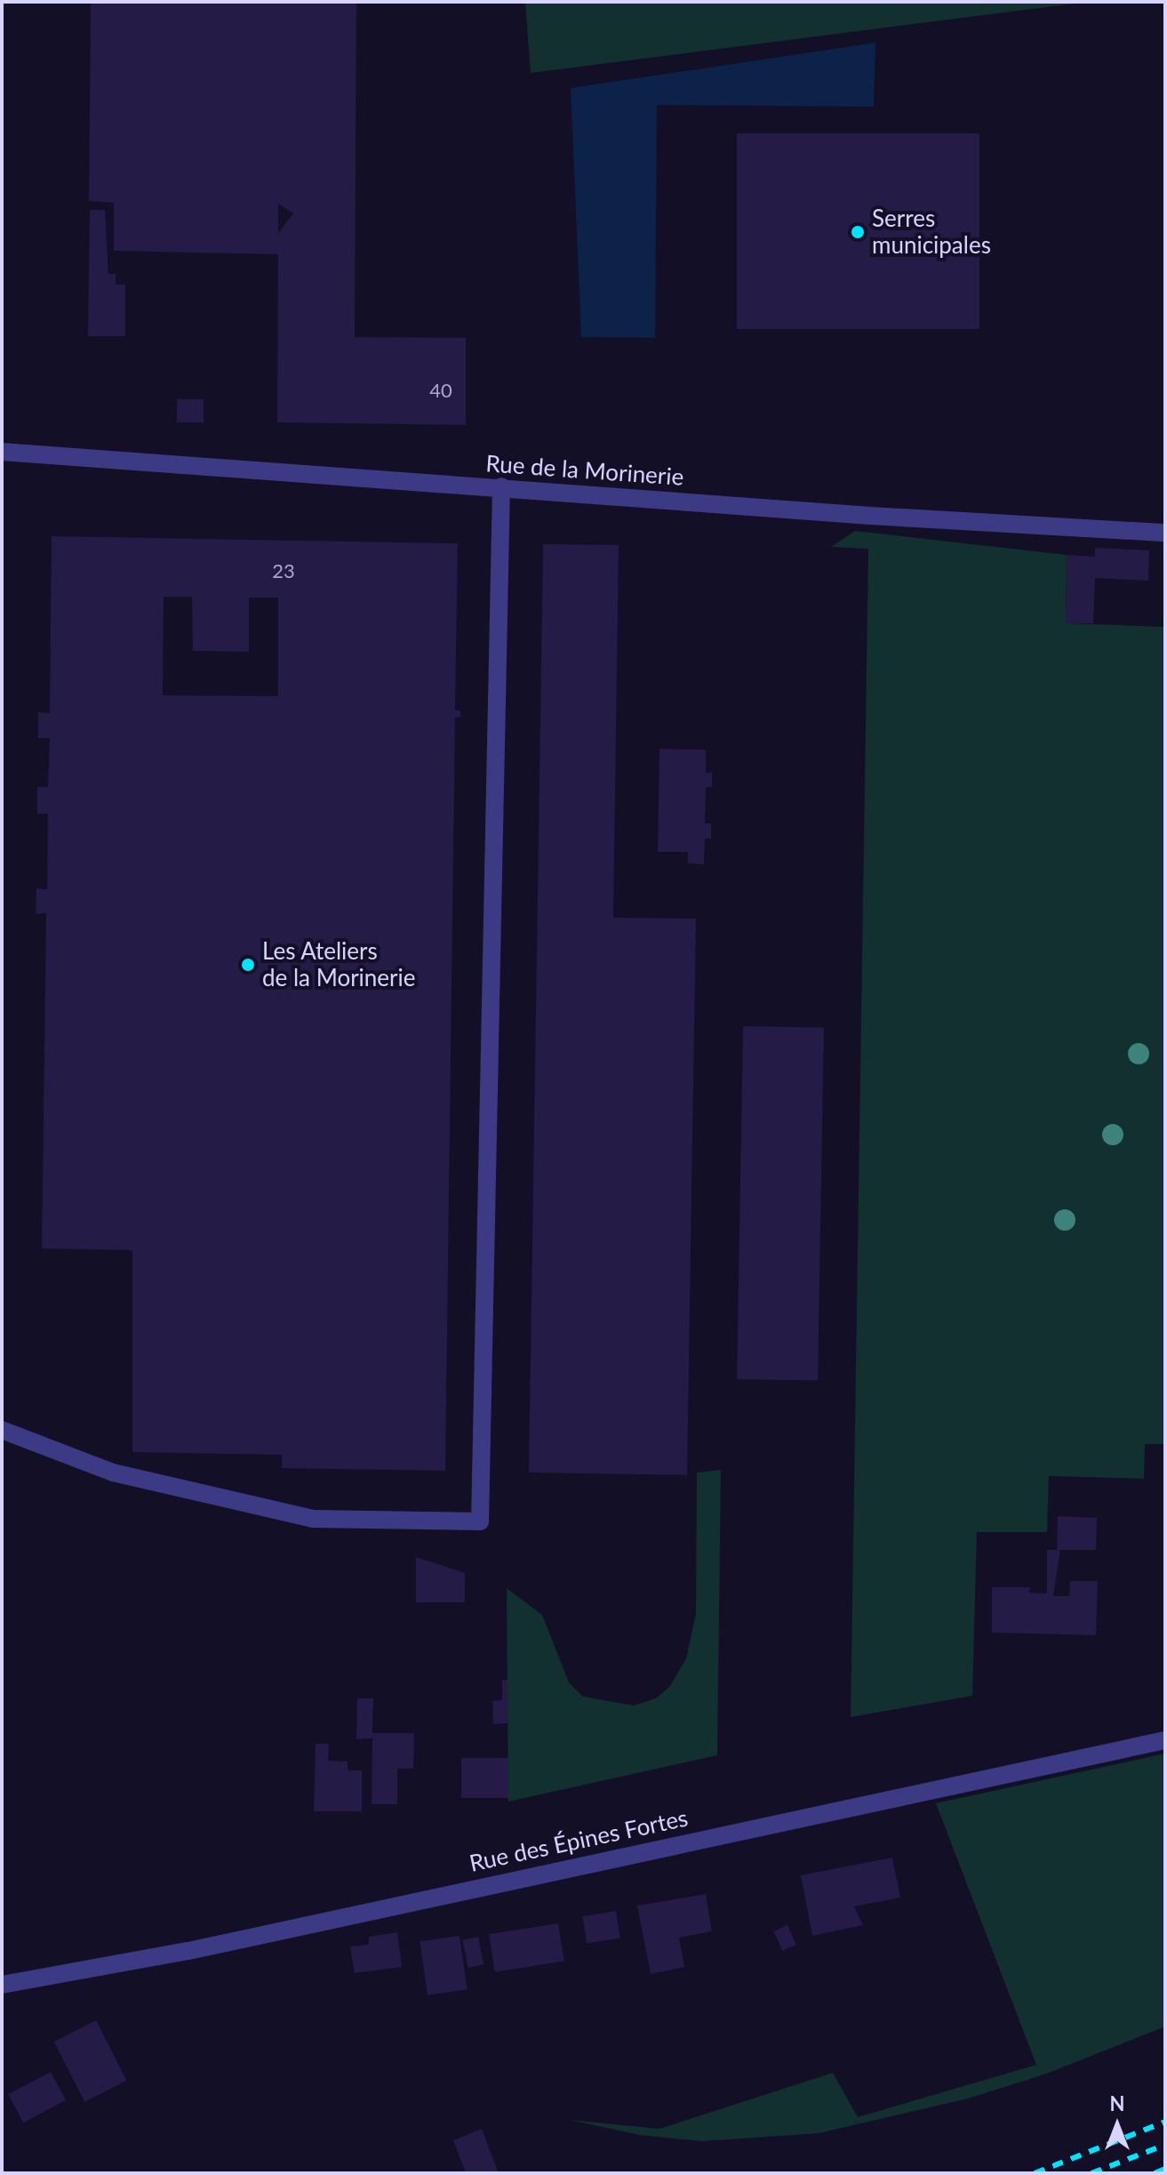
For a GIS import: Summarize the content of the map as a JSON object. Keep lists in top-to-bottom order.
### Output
{
  "streets": {
    "street": ["Rue de la Morinerie", "Rue des Épines Fortes"]
  },
  "places": ["Serres municipales", "Les Ateliers de la Morinerie"],
  "house_numbers": ["40", "23"],
  "north": "top"
}
